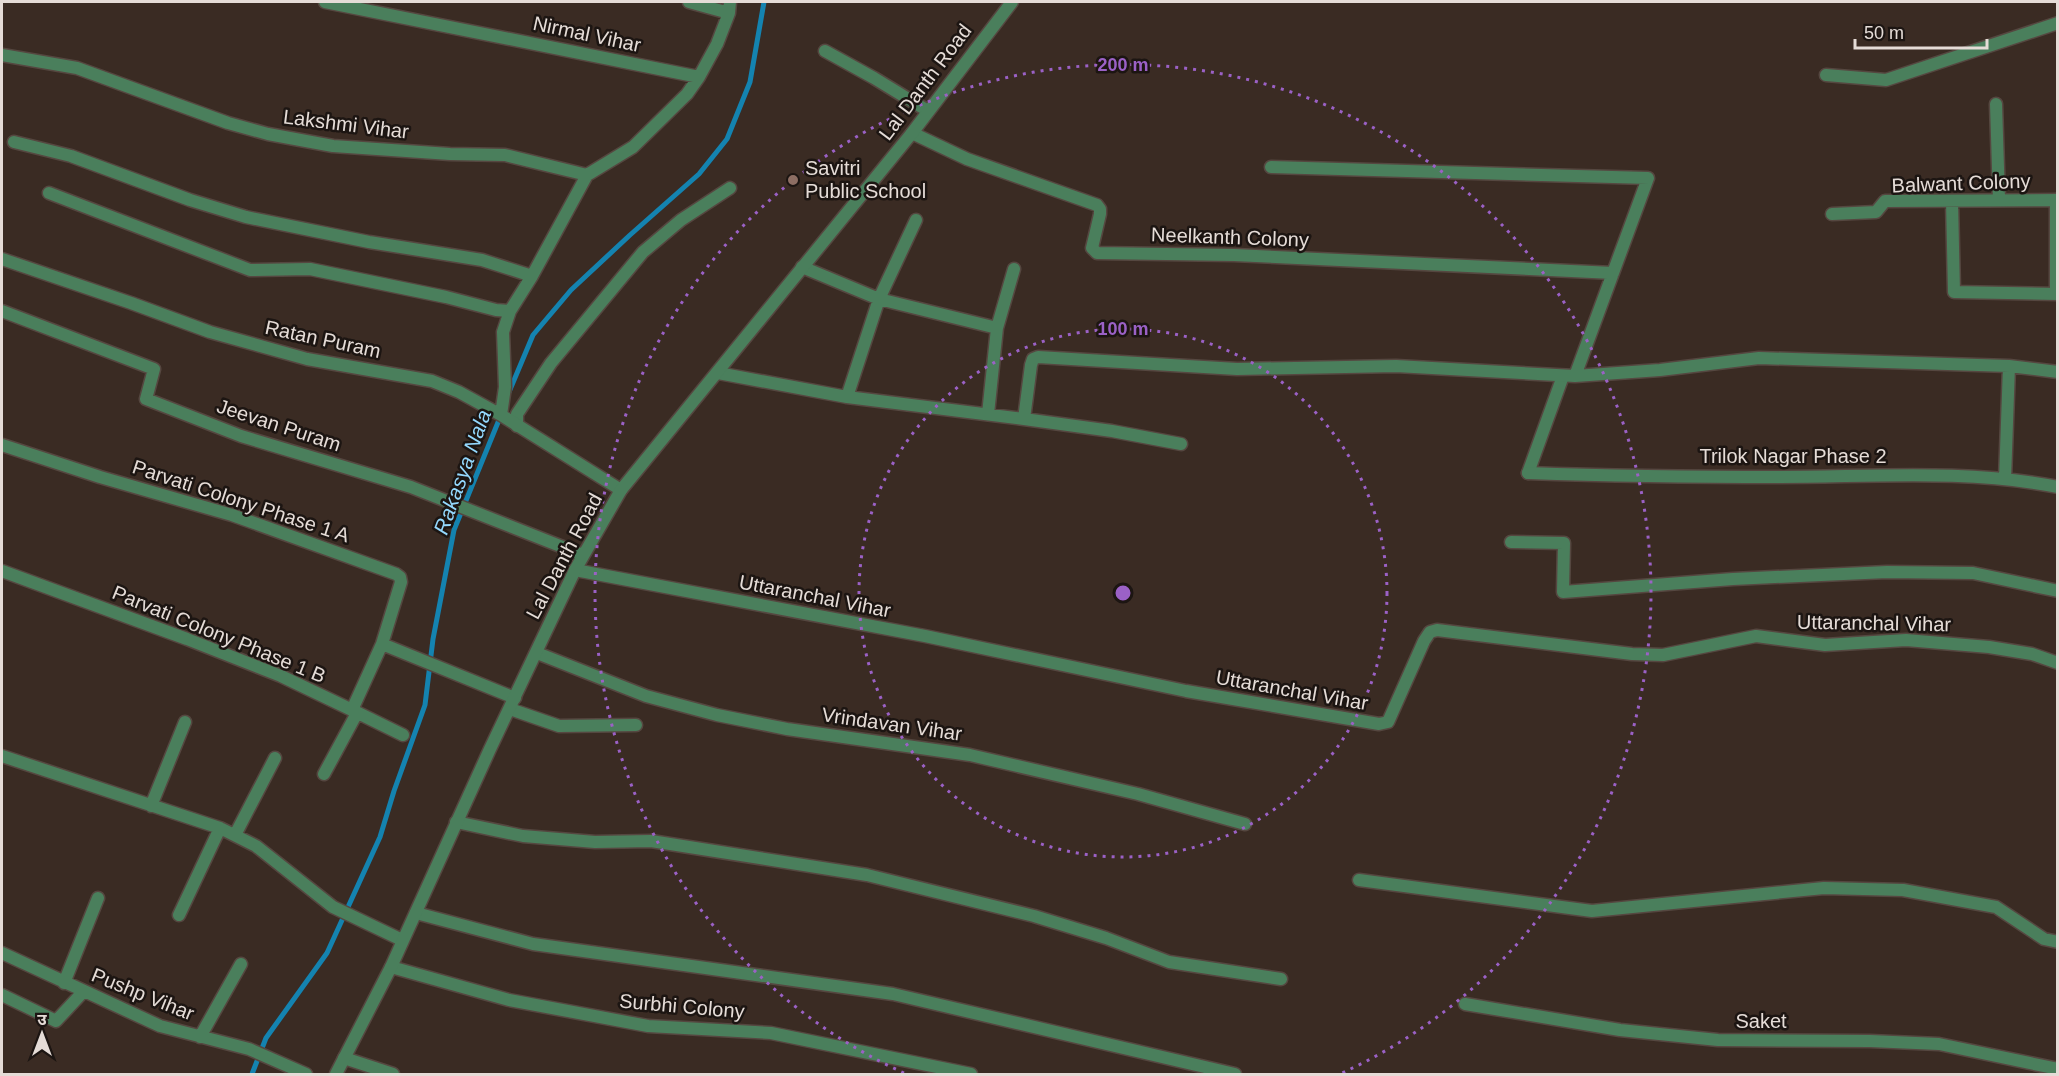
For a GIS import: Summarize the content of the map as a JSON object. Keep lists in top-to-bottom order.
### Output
{
  "streets": {
    "street": [
      "Nirmal Vihar",
      "Lal Danth Road",
      "Lakshmi Vihar",
      "Balwant Colony",
      "Neelkanth Colony",
      "Ratan Puram",
      "Jeevan Puram",
      "Trilok Nagar Phase 2",
      "Parvati Colony Phase 1 A",
      "Uttaranchal Vihar",
      "Parvati Colony Phase 1 B",
      "Vrindavan Vihar",
      "Pushp Vihar",
      "Surbhi Colony",
      "Saket"
    ]
  },
  "crossings": [
    ["Lal Danth Road", "Neelkanth Colony"],
    ["Lal Danth Road", "Ratan Puram"],
    ["Lal Danth Road", "Jeevan Puram"],
    ["Lal Danth Road", "Uttaranchal Vihar"],
    ["Lal Danth Road", "Vrindavan Vihar"],
    ["Lal Danth Road", "Surbhi Colony"]
  ],
  "water": ["Rakasya Nala"],
  "places": ["Savitri Public School"],
  "scale_bar": "50 m",
  "north": "top",
  "rings": ["200 m", "100 m"]
}
